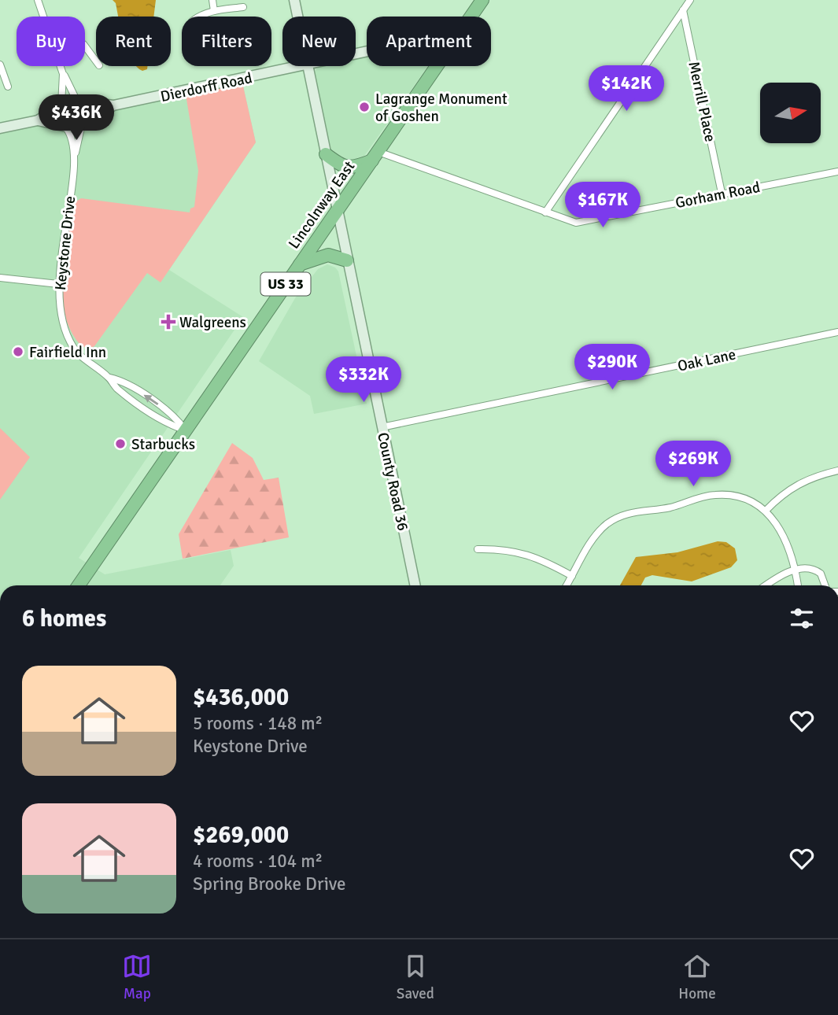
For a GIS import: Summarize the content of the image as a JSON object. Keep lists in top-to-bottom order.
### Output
{
  "streets": {
    "highway": ["Lincolnway East", "US 33"],
    "street": [
      "Dierdorff Road",
      "Merrill Place",
      "Gorham Road",
      "Keystone Drive",
      "Oak Lane",
      "County Road 36"
    ]
  },
  "crossings": [
    ["Dierdorff Road", "Keystone Drive"],
    ["Merrill Place", "Gorham Road"],
    ["Gorham Road", "Lincolnway East"],
    ["Lincolnway East", "Keystone Drive"],
    ["Lincolnway East", "County Road 36"],
    ["Oak Lane", "County Road 36"]
  ],
  "places": {
    "other": ["Lagrange Monument of Goshen", "Fairfield Inn", "Starbucks"],
    "health": ["Walgreens"]
  },
  "north": "right",
  "page": {
    "chip": [
      "Buy",
      "Rent",
      "Filters",
      "New",
      "Apartment"
    ],
    "price": [
      "$142K",
      "$436K",
      "$167K",
      "$290K",
      "$332K",
      "$269K"
    ],
    "heading": "6 homes",
    "list": [
      {
        "name": "$436,000",
        "note": "5 rooms · 148 m² · Keystone Drive"
      },
      {
        "name": "$269,000",
        "note": "4 rooms · 104 m² · Spring Brooke Drive"
      }
    ],
    "tabs": ["Map", "Saved", "Home"]
  }
}
